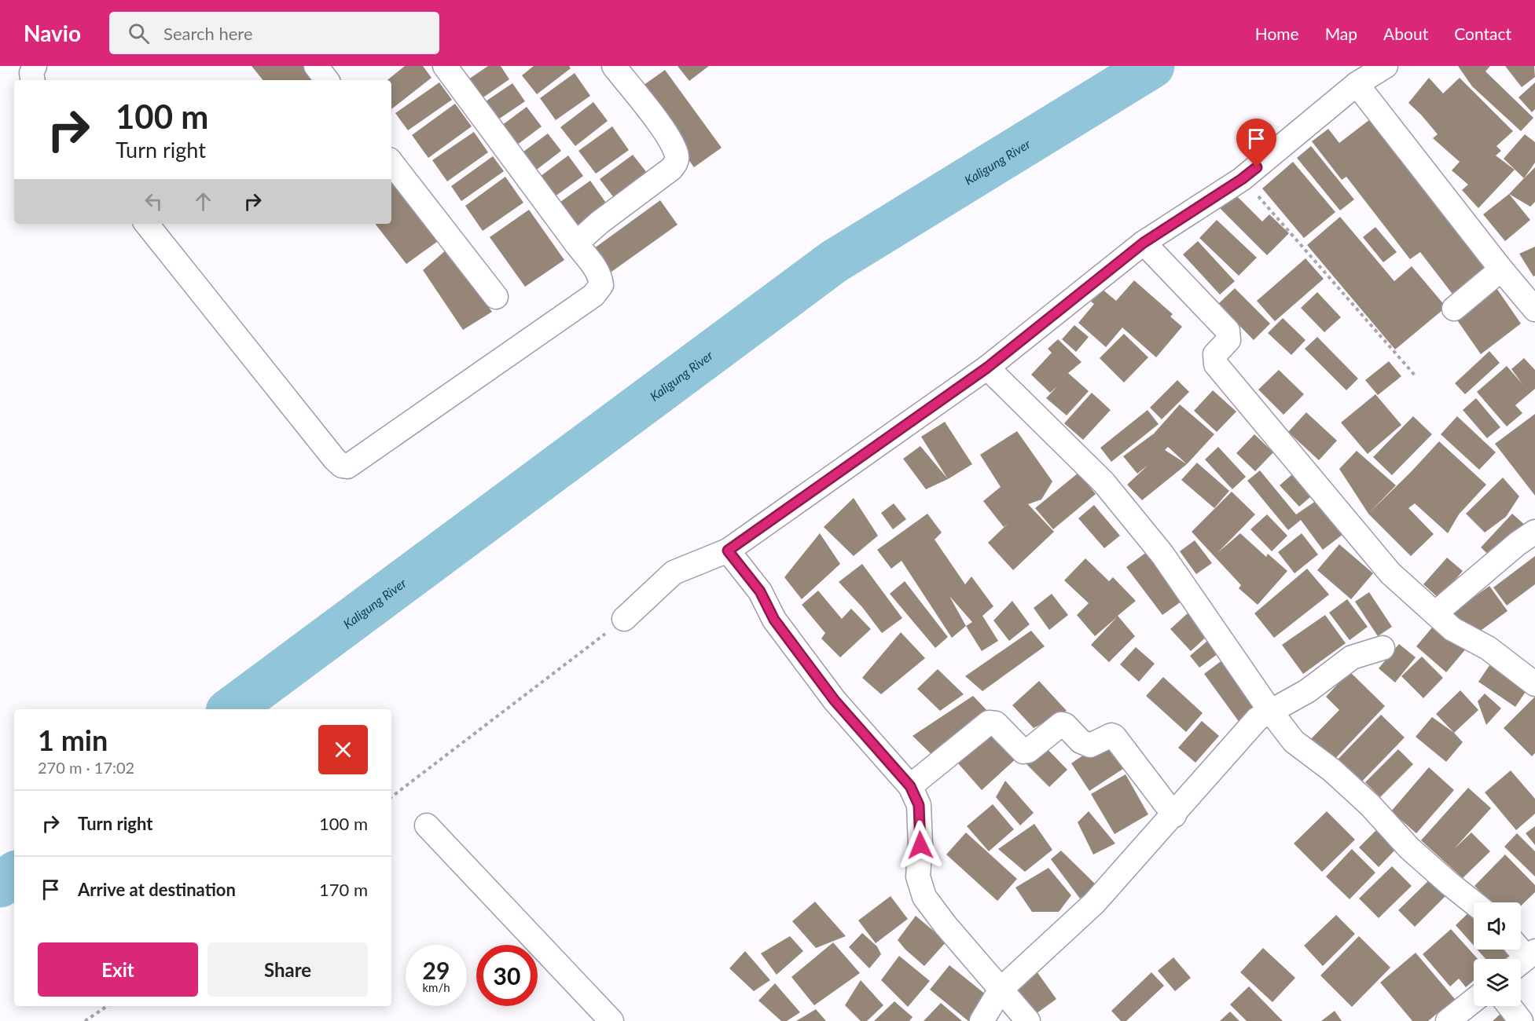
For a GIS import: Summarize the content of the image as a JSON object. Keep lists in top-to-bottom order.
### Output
{
  "water": ["Kaligung River"],
  "page": {
    "header": "Navio",
    "search": "Search here",
    "nav": [
      "Home",
      "Map",
      "About",
      "Contact"
    ],
    "turn": ["100 m", "Turn right"],
    "heading": ["1 min", "270 m · 17:02"],
    "list": [
      {
        "name": "Turn right",
        "value": "100 m"
      },
      {
        "name": "Arrive at destination",
        "value": "170 m"
      }
    ],
    "buttons": ["Exit", "Share"],
    "speed": "29 km/h",
    "limit": "30"
  }
}
